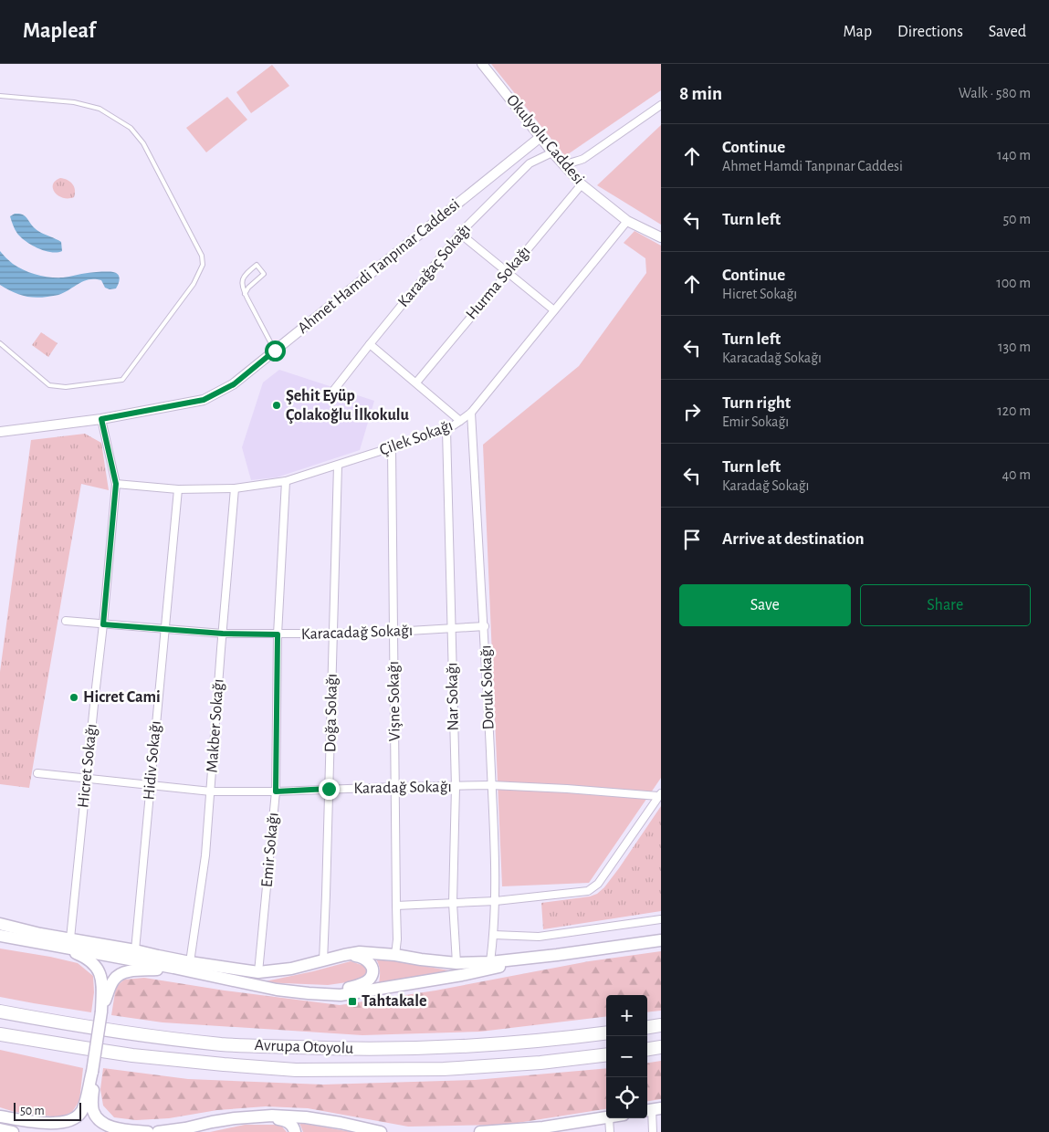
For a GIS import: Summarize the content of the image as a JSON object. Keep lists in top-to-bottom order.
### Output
{
  "streets": {
    "highway": ["Avrupa Otoyolu"],
    "street": [
      "Okulyolu Caddesi",
      "Karaağaç Sokağı",
      "Ahmet Hamdi Tanpınar Caddesi",
      "Hurma Sokağı",
      "Çilek Sokağı",
      "Karacadağ Sokağı",
      "Doruk Sokağı",
      "Nar Sokağı",
      "Vişne Sokağı",
      "Doğa Sokağı",
      "Makber Sokağı",
      "Hidiv Sokağı",
      "Hicret Sokağı",
      "Karadağ Sokağı",
      "Emir Sokağı"
    ]
  },
  "crossings": [
    ["Okulyolu Caddesi", "Karaağaç Sokağı"],
    ["Okulyolu Caddesi", "Ahmet Hamdi Tanpınar Caddesi"],
    ["Okulyolu Caddesi", "Hurma Sokağı"],
    ["Okulyolu Caddesi", "Çilek Sokağı"],
    ["Ahmet Hamdi Tanpınar Caddesi", "Hicret Sokağı"],
    ["Çilek Sokağı", "Doruk Sokağı"],
    ["Çilek Sokağı", "Nar Sokağı"],
    ["Çilek Sokağı", "Vişne Sokağı"],
    ["Çilek Sokağı", "Doğa Sokağı"],
    ["Çilek Sokağı", "Makber Sokağı"],
    ["Çilek Sokağı", "Hidiv Sokağı"],
    ["Çilek Sokağı", "Hicret Sokağı"],
    ["Çilek Sokağı", "Emir Sokağı"],
    ["Karacadağ Sokağı", "Doruk Sokağı"],
    ["Karacadağ Sokağı", "Nar Sokağı"],
    ["Karacadağ Sokağı", "Vişne Sokağı"],
    ["Karacadağ Sokağı", "Doğa Sokağı"],
    ["Karacadağ Sokağı", "Makber Sokağı"],
    ["Karacadağ Sokağı", "Hidiv Sokağı"],
    ["Karacadağ Sokağı", "Hicret Sokağı"],
    ["Karacadağ Sokağı", "Emir Sokağı"],
    ["Doruk Sokağı", "Karadağ Sokağı"],
    ["Nar Sokağı", "Karadağ Sokağı"],
    ["Vişne Sokağı", "Karadağ Sokağı"],
    ["Doğa Sokağı", "Karadağ Sokağı"],
    ["Makber Sokağı", "Karadağ Sokağı"],
    ["Hidiv Sokağı", "Karadağ Sokağı"],
    ["Hicret Sokağı", "Karadağ Sokağı"],
    ["Karadağ Sokağı", "Emir Sokağı"]
  ],
  "places": {
    "other": ["Şehit Eyüp Çolakoğlu İlkokulu", "Hicret Cami"],
    "transit": ["Tahtakale"]
  },
  "scale_bar": "50 m",
  "page": {
    "header": "Mapleaf",
    "nav": ["Map", "Directions", "Saved"],
    "heading": ["8 min", "Walk · 580 m"],
    "list": [
      ["Continue", "Ahmet Hamdi Tanpınar Caddesi", "140 m"],
      ["Turn left", "50 m"],
      ["Continue", "Hicret Sokağı", "100 m"],
      ["Turn left", "Karacadağ Sokağı", "130 m"],
      ["Turn right", "Emir Sokağı", "120 m"],
      ["Turn left", "Karadağ Sokağı", "40 m"],
      "Arrive at destination"
    ],
    "buttons": ["Save", "Share"],
    "map_buttons": ["+", "−"],
    "scale": "50 m"
  }
}
